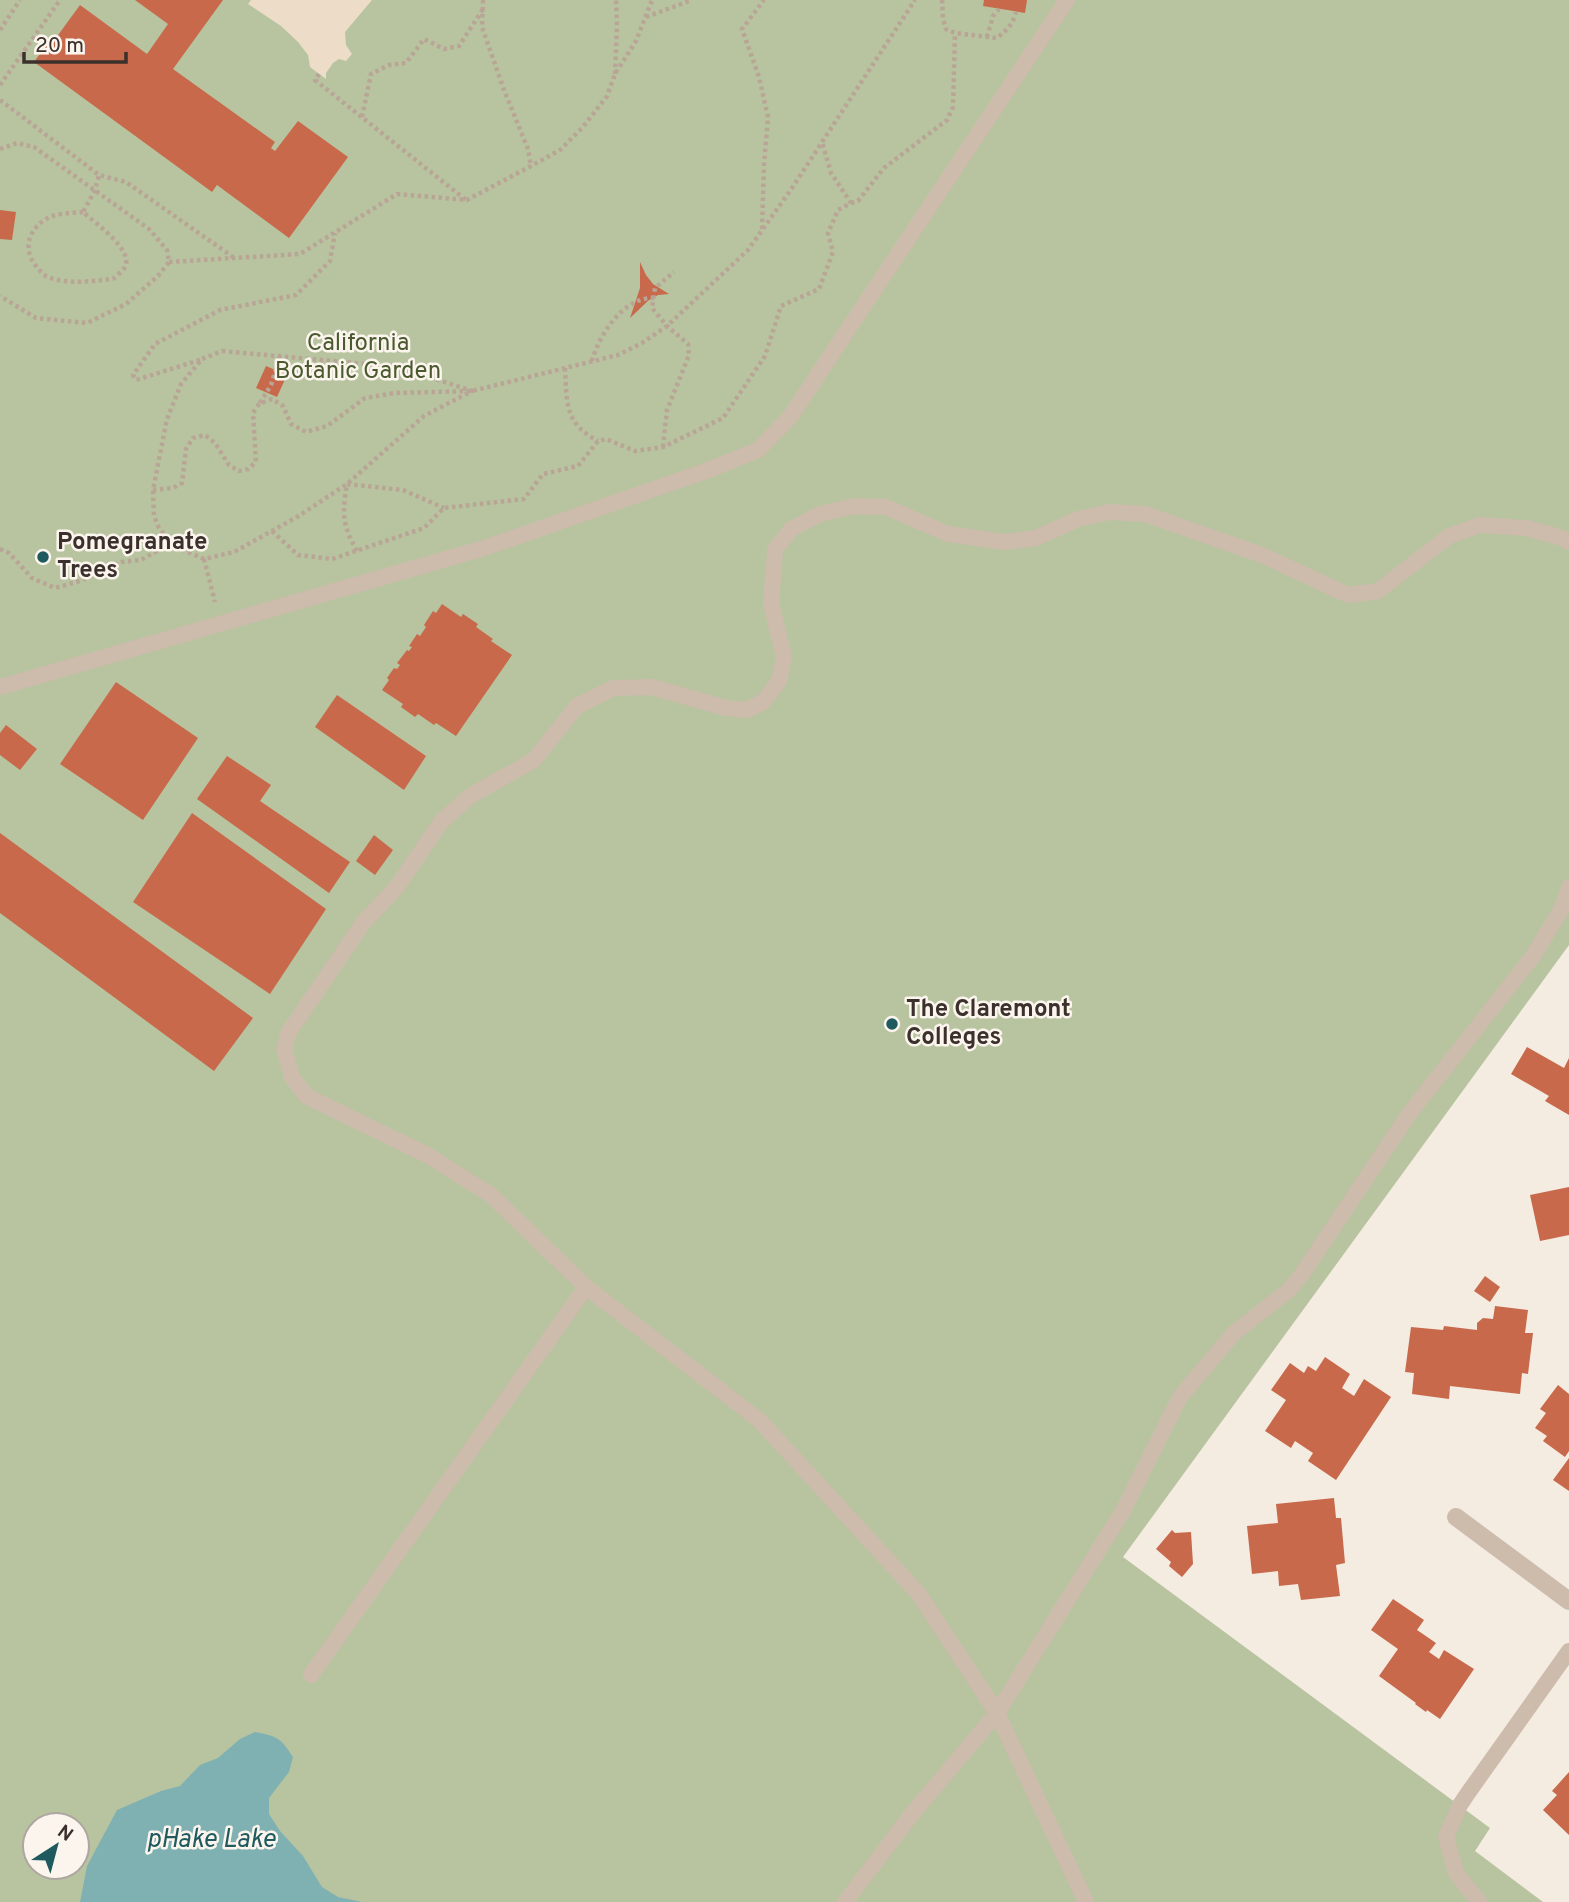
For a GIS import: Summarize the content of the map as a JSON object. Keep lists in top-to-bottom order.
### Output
{
  "water": ["pHake Lake"],
  "parks": ["California Botanic Garden"],
  "places": ["Pomegranate Trees", "The Claremont Colleges"],
  "scale_bar": "20 m",
  "north": "top right"
}
